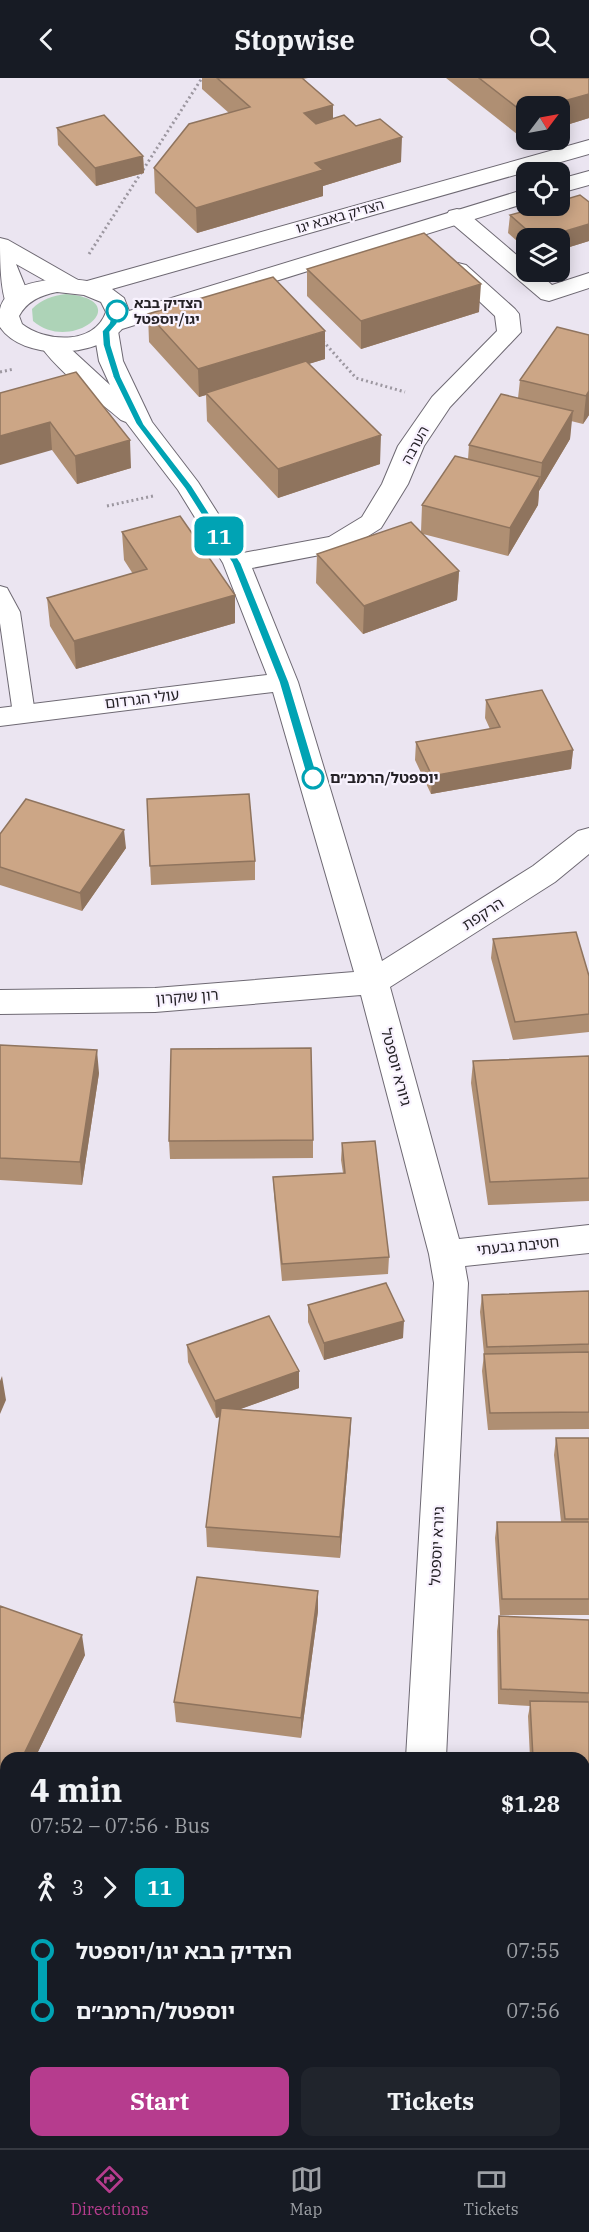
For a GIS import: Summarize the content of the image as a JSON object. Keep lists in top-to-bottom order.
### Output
{
  "streets": {
    "street": [
      "הצדיק באבא יגו",
      "הערבה",
      "עולי הגרדום",
      "הרקפת",
      "רון שוקרון",
      "גיורא יוספטל",
      "חטיבת גבעתי"
    ]
  },
  "crossings": [
    ["הצדיק באבא יגו", "גיורא יוספטל"],
    ["הערבה", "גיורא יוספטל"],
    ["עולי הגרדום", "גיורא יוספטל"],
    ["הרקפת", "רון שוקרון"],
    ["הרקפת", "גיורא יוספטל"],
    ["רון שוקרון", "גיורא יוספטל"],
    ["גיורא יוספטל", "חטיבת גבעתי"]
  ],
  "places": ["הצדיק בבא יגו/יוספטל", "יוספטל/הרמב״ם"],
  "lines": ["bus line 11"],
  "north": "top right",
  "page": {
    "header": "Stopwise",
    "on_map": "11",
    "heading": ["4 min", "07:52 – 07:56 · Bus", "$1.28"],
    "legs": ["3", "11"],
    "list": [
      {
        "name": "הצדיק בבא יגו/יוספטל",
        "value": "07:55"
      },
      {
        "name": "יוספטל/הרמב״ם",
        "value": "07:56"
      }
    ],
    "buttons": ["Start", "Tickets"],
    "tabs": ["Directions", "Map", "Tickets"]
  }
}
